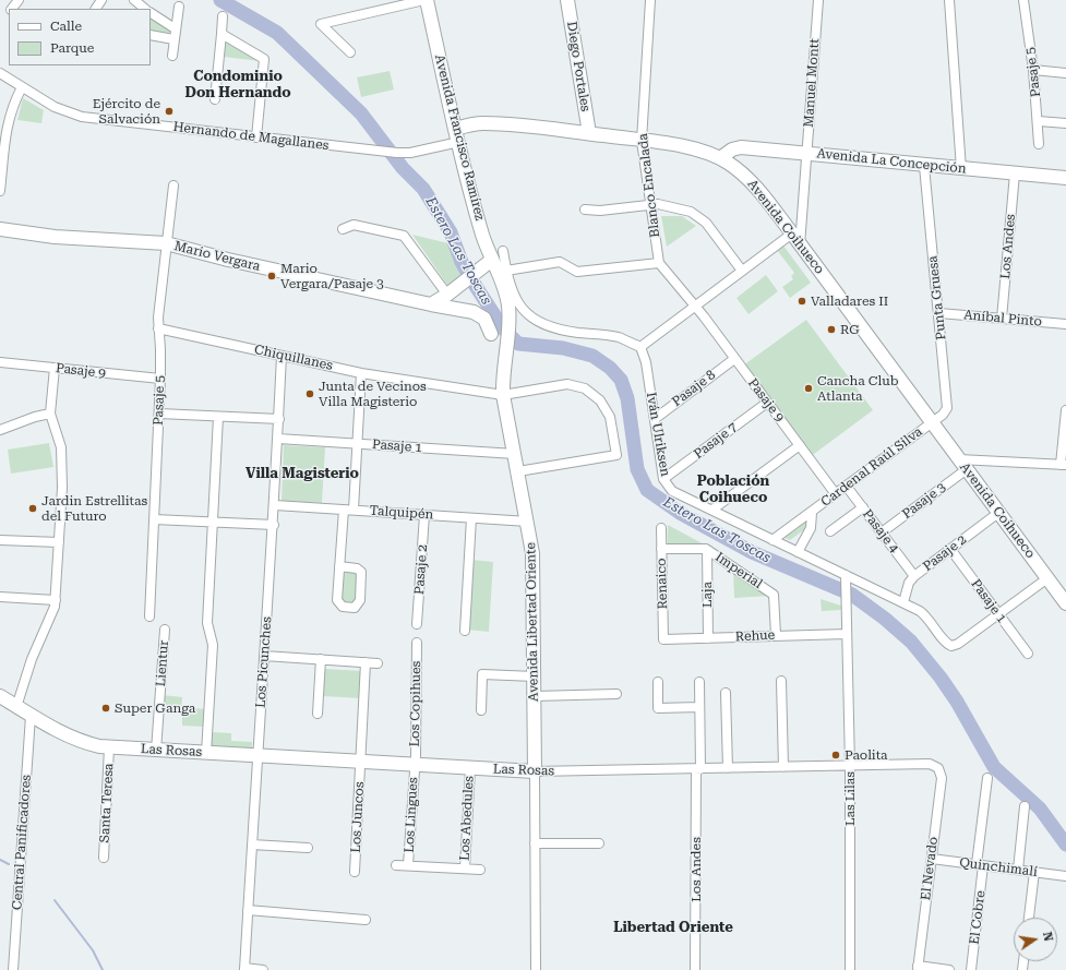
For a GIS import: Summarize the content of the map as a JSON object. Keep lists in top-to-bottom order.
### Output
{
  "streets": {
    "main road": [
      "Diego Portales",
      "Avenida Francisco Ramírez",
      "Avenida La Concepción",
      "Avenida Coihueco",
      "Mario Vergara",
      "Avenida Libertad Oriente",
      "Las Rosas"
    ],
    "street": [
      "Pasaje 5",
      "Manuel Montt",
      "Hernando de Magallanes",
      "Blanco Encalada",
      "Los Andes",
      "Punta Gruesa",
      "Aníbal Pinto",
      "Chiquillanes",
      "Pasaje 9",
      "Pasaje 8",
      "Iván Ulriksen",
      "Pasaje 7",
      "Pasaje 1",
      "Cardenal Raúl Silva",
      "Pasaje 3",
      "Talquipén",
      "Pasaje 4",
      "Pasaje 2",
      "Imperial",
      "Renaico",
      "Laja",
      "Rehue",
      "Los Picunches",
      "Lientur",
      "Los Copihues",
      "Las Lilas",
      "Santa Teresa",
      "Los Lingues",
      "Los Juncos",
      "Los Abedules",
      "Central Panificadores",
      "Quinchimalí",
      "El Nevado",
      "El Cobre"
    ]
  },
  "crossings": [
    ["Diego Portales", "Avenida Coihueco"],
    ["Pasaje 5", "Mario Vergara"],
    ["Pasaje 5", "Chiquillanes"],
    ["Pasaje 5", "Pasaje 9"],
    ["Manuel Montt", "Avenida La Concepción"],
    ["Manuel Montt", "Avenida Coihueco"],
    ["Hernando de Magallanes", "Avenida Francisco Ramírez"],
    ["Avenida Francisco Ramírez", "Avenida Coihueco"],
    ["Avenida Francisco Ramírez", "Avenida Libertad Oriente"],
    ["Avenida La Concepción", "Avenida Coihueco"],
    ["Avenida La Concepción", "Los Andes"],
    ["Avenida La Concepción", "Punta Gruesa"],
    ["Blanco Encalada", "Avenida Coihueco"],
    ["Avenida Coihueco", "Punta Gruesa"],
    ["Avenida Coihueco", "Cardenal Raúl Silva"],
    ["Avenida Coihueco", "Pasaje 3"],
    ["Avenida Coihueco", "Pasaje 2"],
    ["Los Andes", "Aníbal Pinto"],
    ["Los Andes", "Las Rosas"],
    ["Punta Gruesa", "Aníbal Pinto"],
    ["Punta Gruesa", "Cardenal Raúl Silva"],
    ["Chiquillanes", "Avenida Libertad Oriente"],
    ["Chiquillanes", "Los Picunches"],
    ["Pasaje 9", "Pasaje 8"],
    ["Pasaje 9", "Pasaje 7"],
    ["Pasaje 9", "Cardenal Raúl Silva"],
    ["Pasaje 8", "Iván Ulriksen"],
    ["Iván Ulriksen", "Pasaje 7"],
    ["Iván Ulriksen", "Pasaje 1"],
    ["Iván Ulriksen", "Cardenal Raúl Silva"],
    ["Iván Ulriksen", "Pasaje 2"],
    ["Iván Ulriksen", "Las Lilas"],
    ["Pasaje 1", "Pasaje 2"],
    ["Pasaje 1", "Avenida Libertad Oriente"],
    ["Pasaje 1", "Los Picunches"],
    ["Cardenal Raúl Silva", "Pasaje 4"],
    ["Pasaje 3", "Pasaje 4"],
    ["Talquipén", "Pasaje 2"],
    ["Talquipén", "Avenida Libertad Oriente"],
    ["Talquipén", "Los Picunches"],
    ["Pasaje 4", "Pasaje 2"],
    ["Imperial", "Renaico"],
    ["Imperial", "Laja"],
    ["Imperial", "Rehue"],
    ["Renaico", "Rehue"],
    ["Laja", "Rehue"],
    ["Avenida Libertad Oriente", "Las Rosas"],
    ["Rehue", "Las Lilas"],
    ["Los Picunches", "Las Rosas"],
    ["Lientur", "Las Rosas"],
    ["Los Copihues", "Las Rosas"],
    ["Los Copihues", "Los Lingues"],
    ["Las Rosas", "Las Lilas"],
    ["Las Rosas", "Santa Teresa"],
    ["Las Rosas", "Los Lingues"],
    ["Las Rosas", "Los Juncos"],
    ["Las Rosas", "Los Abedules"],
    ["Las Rosas", "Central Panificadores"],
    ["Las Rosas", "El Nevado"],
    ["Quinchimalí", "El Nevado"],
    ["Quinchimalí", "El Cobre"]
  ],
  "districts": [
    "Condominio Don Hernando",
    "Villa Magisterio",
    "Población Coihueco",
    "Libertad Oriente"
  ],
  "water": ["Estero Las Toscas"],
  "places": [
    "Ejército de Salvación",
    "Mario Vergara/Pasaje 3",
    "Valladares II",
    "RG",
    "Cancha Club Atlanta",
    "Junta de Vecinos Villa Magisterio",
    "Jardin Estrellitas del Futuro",
    "Super Ganga",
    "Paolita"
  ],
  "legend": ["Calle", "Parque"],
  "north": "right"
}
